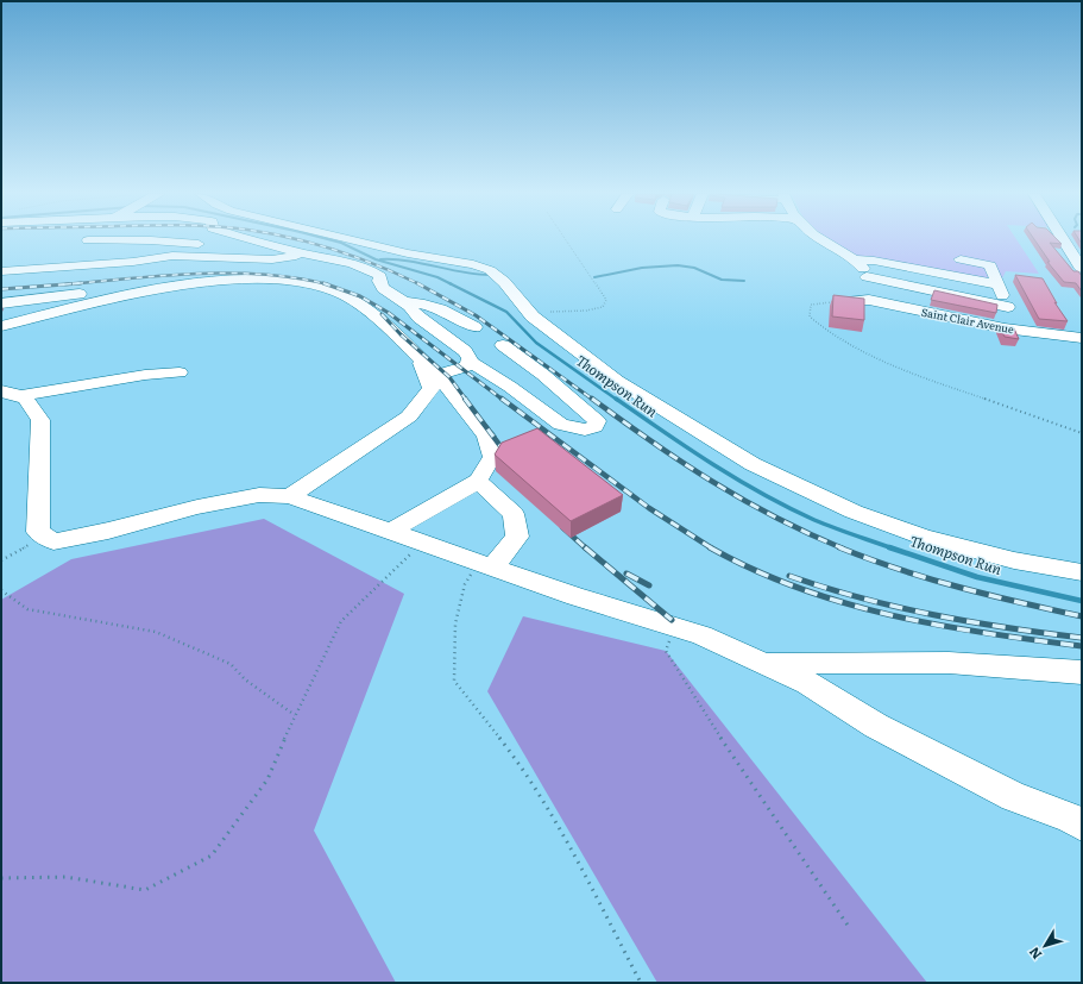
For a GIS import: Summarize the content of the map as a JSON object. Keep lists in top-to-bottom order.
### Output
{
  "streets": {
    "street": ["Saint Clair Avenue"]
  },
  "water": ["Thompson Run"],
  "north": "bottom left"
}
